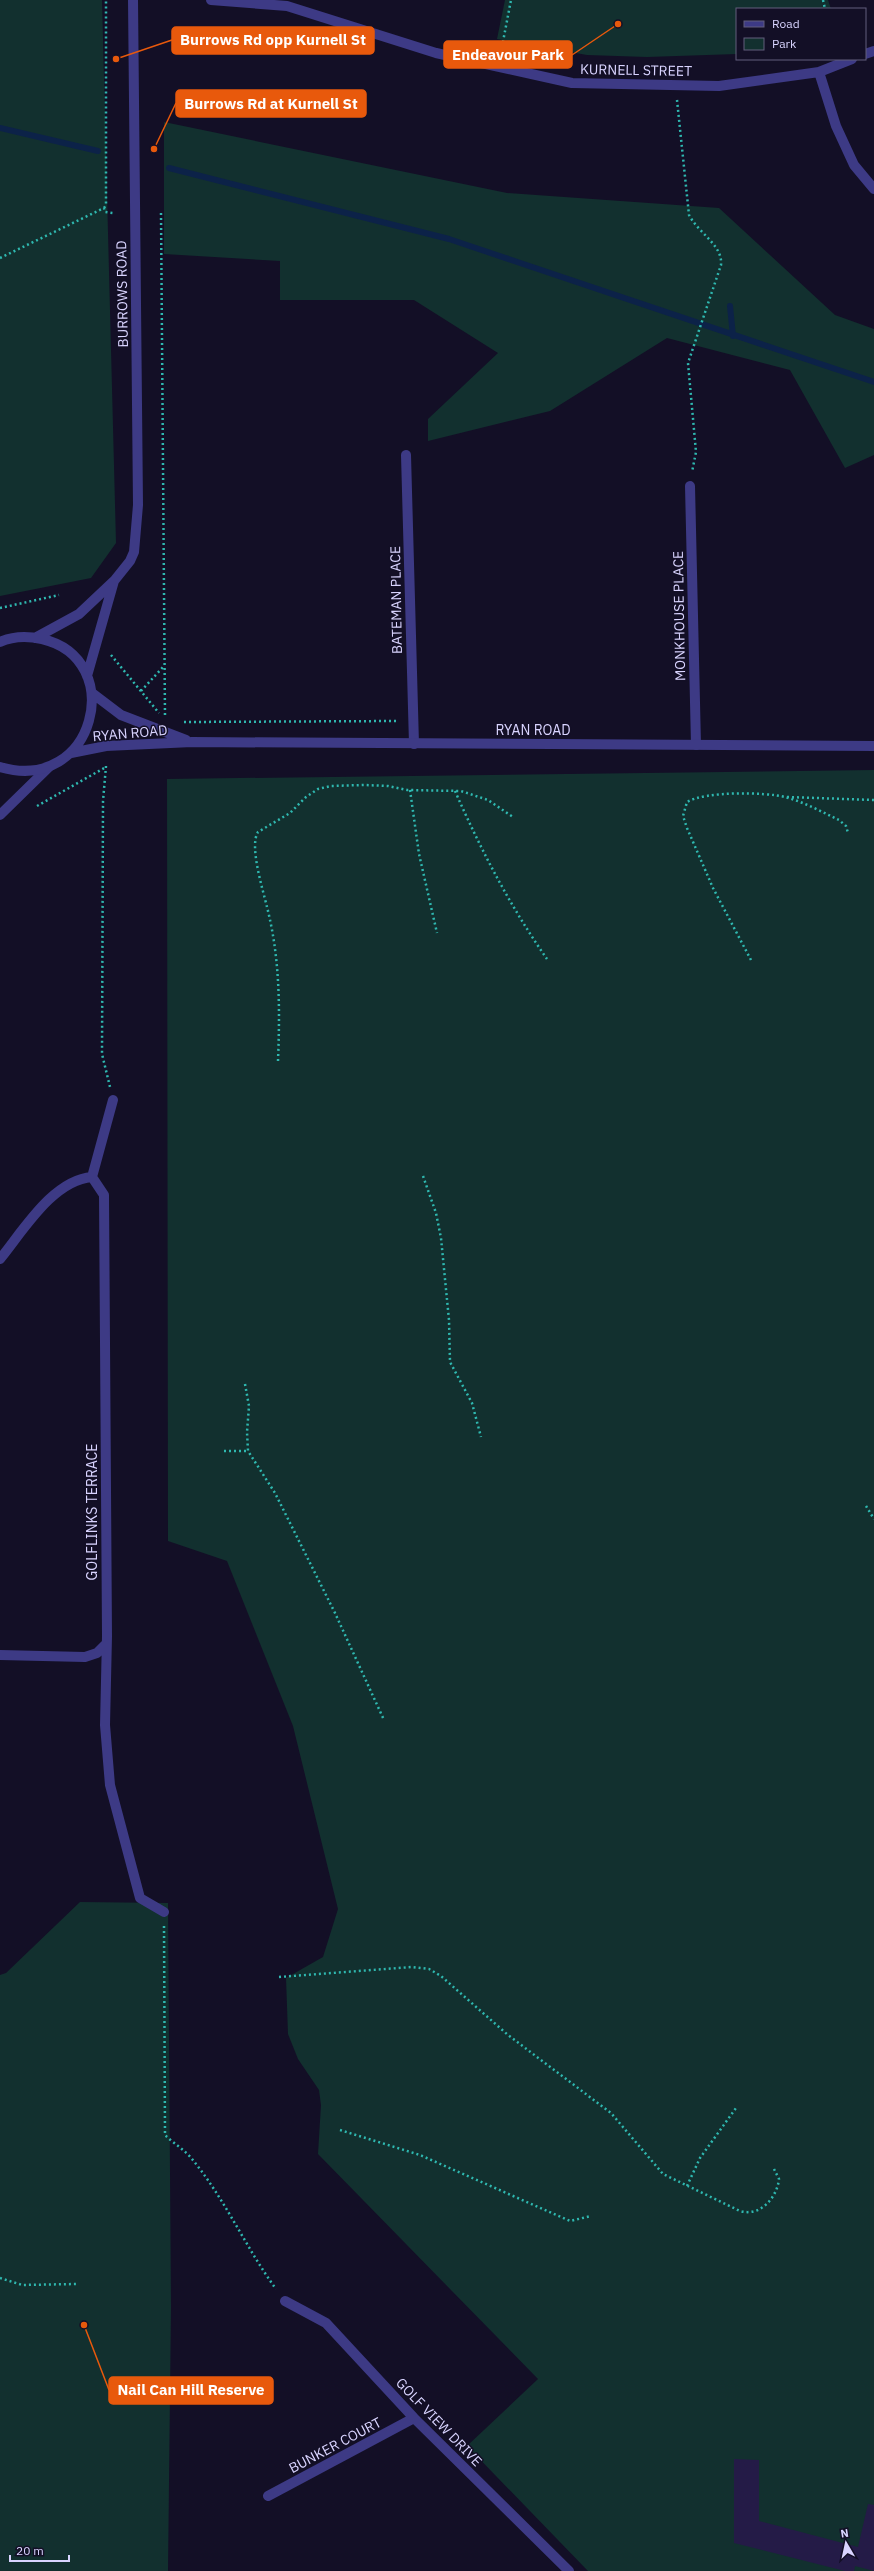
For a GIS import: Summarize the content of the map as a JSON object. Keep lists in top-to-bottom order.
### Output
{
  "streets": {
    "street": [
      "KURNELL STREET",
      "BURROWS ROAD",
      "BATEMAN PLACE",
      "MONKHOUSE PLACE",
      "RYAN ROAD",
      "GOLFLINKS TERRACE",
      "GOLF VIEW DRIVE",
      "BUNKER COURT"
    ]
  },
  "crossings": [
    ["BATEMAN PLACE", "RYAN ROAD"],
    ["MONKHOUSE PLACE", "RYAN ROAD"],
    ["GOLF VIEW DRIVE", "BUNKER COURT"]
  ],
  "places": [
    "Endeavour Park",
    "Burrows Rd opp Kurnell St",
    "Burrows Rd at Kurnell St",
    "Nail Can Hill Reserve"
  ],
  "legend": ["Road", "Park"],
  "scale_bar": "20 m",
  "north": "top"
}
